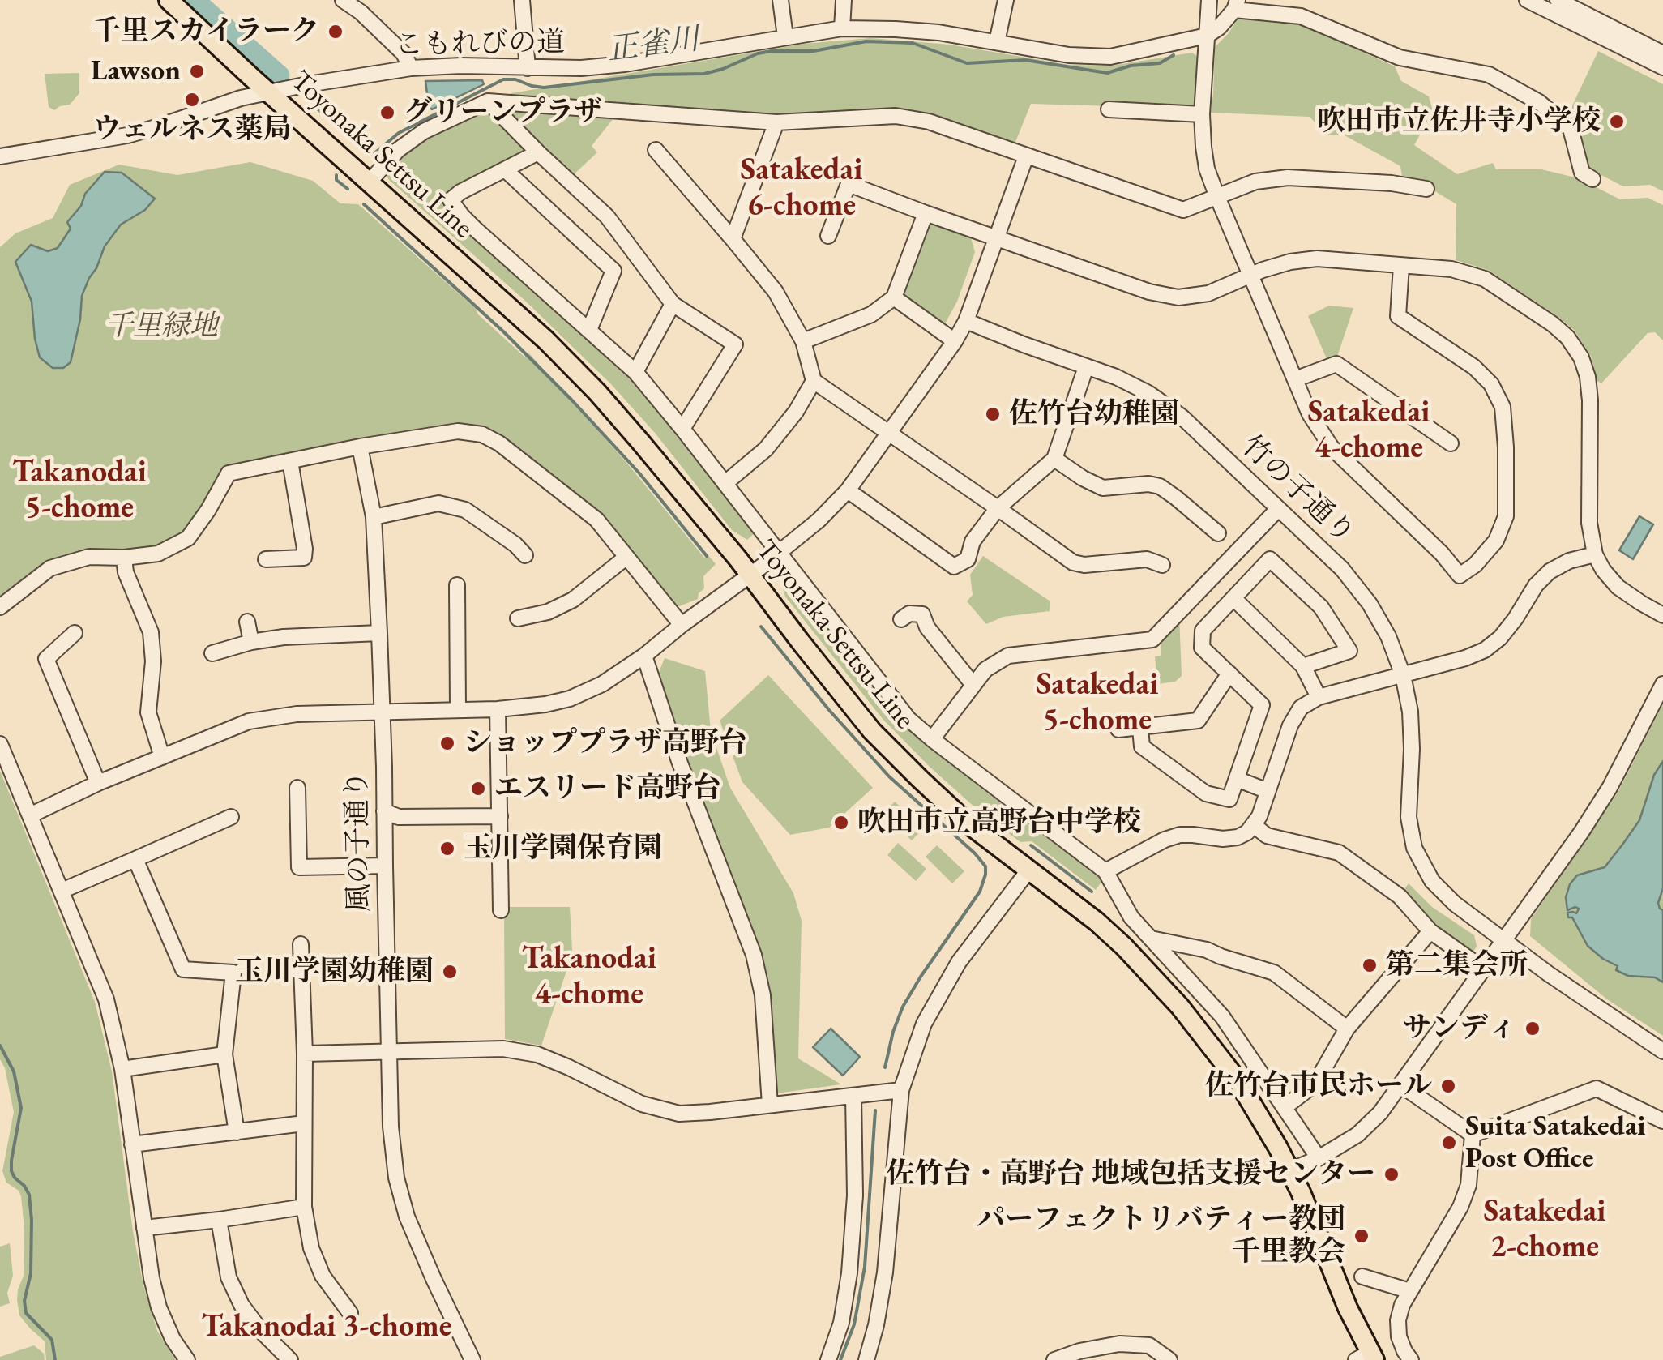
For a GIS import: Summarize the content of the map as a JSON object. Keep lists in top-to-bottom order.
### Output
{
  "streets": {
    "main road": ["Toyonaka Settsu Line"],
    "street": ["こもれびの道", "竹の子通り", "風の子通り"]
  },
  "crossings": [
    ["こもれびの道", "Toyonaka Settsu Line"]
  ],
  "districts": [
    "Satakedai 6-chome",
    "Satakedai 4-chome",
    "Takanodai 5-chome",
    "Satakedai 5-chome",
    "Takanodai 4-chome",
    "Satakedai 2-chome",
    "Takanodai 3-chome"
  ],
  "water": ["正雀川"],
  "parks": ["千里緑地"],
  "places": [
    "千里スカイラーク",
    "Lawson",
    "ウェルネス薬局",
    "グリーンプラザ",
    "吹田市立佐井寺小学校",
    "佐竹台幼稚園",
    "ショッププラザ高野台",
    "エスリード高野台",
    "吹田市立高野台中学校",
    "玉川学園保育園",
    "第二集会所",
    "玉川学園幼稚園",
    "サンディ",
    "佐竹台市民ホール",
    "Suita Satakedai Post Office",
    "佐竹台・高野台 地域包括支援センター",
    "パーフェクトリバティー教団 千里教会"
  ]
}
